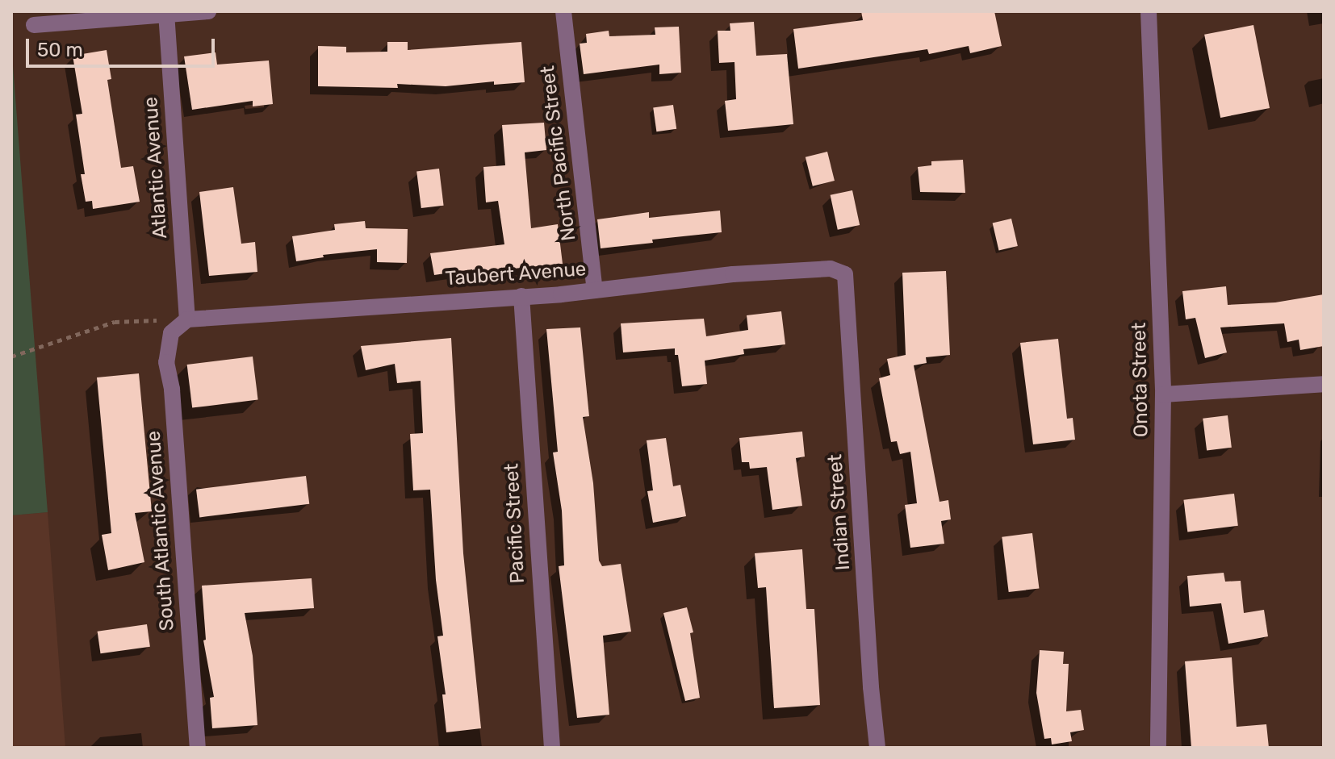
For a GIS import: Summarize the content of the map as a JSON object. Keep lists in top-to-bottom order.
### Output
{
  "streets": {
    "street": [
      "North Pacific Street",
      "Atlantic Avenue",
      "Taubert Avenue",
      "Onota Street",
      "Indian Street",
      "Pacific Street",
      "South Atlantic Avenue"
    ]
  },
  "crossings": [
    ["North Pacific Street", "Taubert Avenue"],
    ["Atlantic Avenue", "Taubert Avenue"],
    ["Atlantic Avenue", "South Atlantic Avenue"],
    ["Taubert Avenue", "Indian Street"],
    ["Taubert Avenue", "Pacific Street"],
    ["Taubert Avenue", "South Atlantic Avenue"]
  ],
  "scale_bar": "50 m"
}
